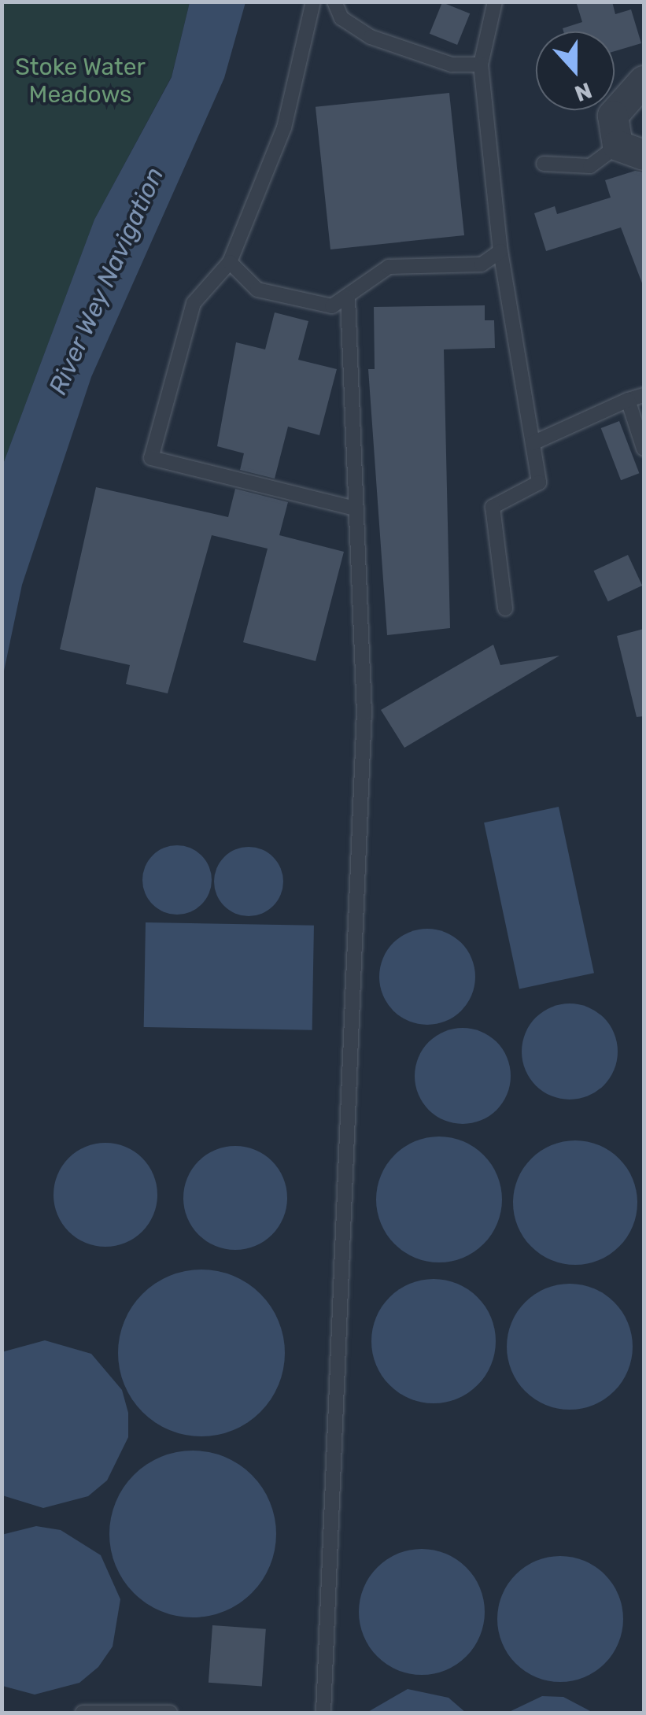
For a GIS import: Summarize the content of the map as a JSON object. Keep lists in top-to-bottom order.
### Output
{
  "water": ["River Wey Navigation"],
  "parks": ["Stoke Water Meadows"],
  "north": "bottom"
}
